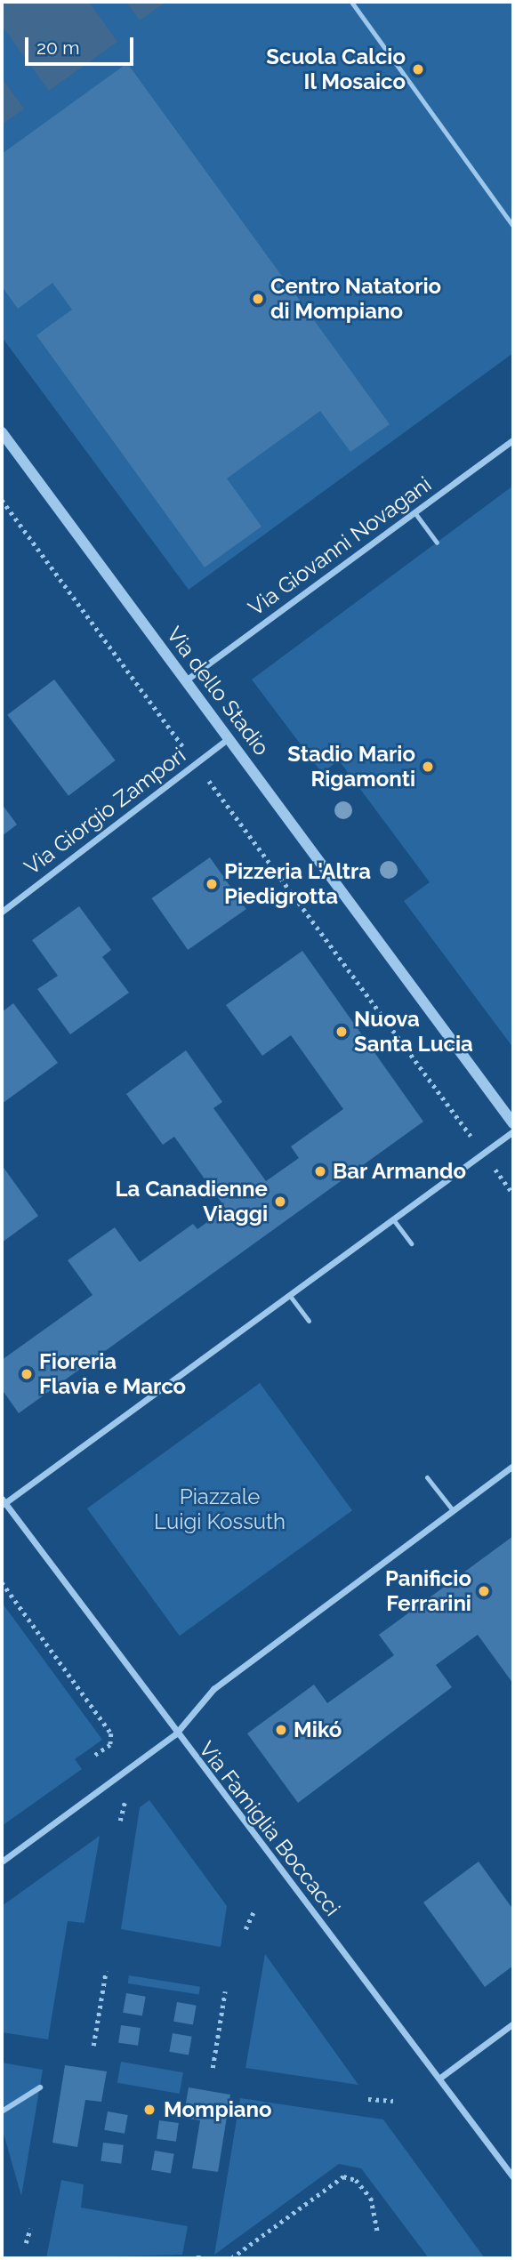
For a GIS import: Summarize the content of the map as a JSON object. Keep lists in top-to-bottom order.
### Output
{
  "streets": {
    "street": [
      "Via Giovanni Novagani",
      "Via dello Stadio",
      "Via Giorgio Zampori",
      "Via Famiglia Boccacci"
    ]
  },
  "crossings": [
    ["Via Giovanni Novagani", "Via dello Stadio"],
    ["Via dello Stadio", "Via Giorgio Zampori"]
  ],
  "parks": ["Piazzale Luigi Kossuth"],
  "places": [
    "Scuola Calcio Il Mosaico",
    "Centro Natatorio di Mompiano",
    "Stadio Mario Rigamonti",
    "Pizzeria L'Altra Piedigrotta",
    "Nuova Santa Lucia",
    "Bar Armando",
    "La Canadienne Viaggi",
    "Fioreria Flavia e Marco",
    "Panificio Ferrarini",
    "Mikó",
    "Mompiano"
  ],
  "scale_bar": "20 m"
}
